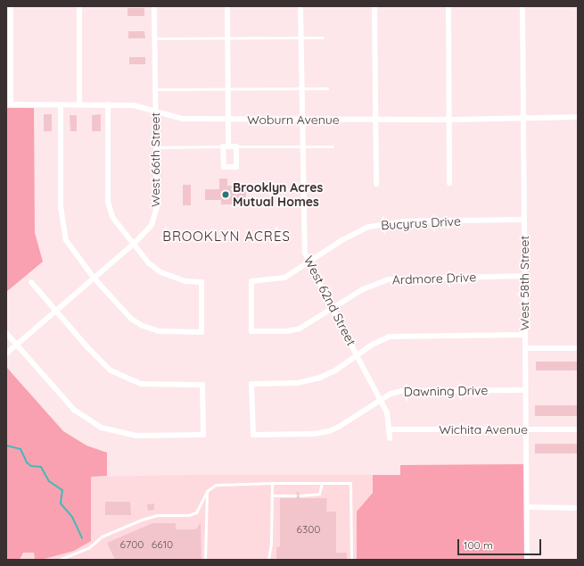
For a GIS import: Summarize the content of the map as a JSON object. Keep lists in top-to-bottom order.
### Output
{
  "streets": {
    "street": [
      "Woburn Avenue",
      "West 66th Street",
      "Bucyrus Drive",
      "Ardmore Drive",
      "West 58th Street",
      "West 62nd Street",
      "Dawning Drive",
      "Wichita Avenue"
    ]
  },
  "crossings": [
    ["Woburn Avenue", "West 66th Street"],
    ["Woburn Avenue", "West 58th Street"],
    ["Woburn Avenue", "West 62nd Street"],
    ["Bucyrus Drive", "Ardmore Drive"],
    ["Bucyrus Drive", "West 58th Street"],
    ["Bucyrus Drive", "West 62nd Street"],
    ["Ardmore Drive", "West 58th Street"],
    ["Ardmore Drive", "West 62nd Street"],
    ["West 58th Street", "Dawning Drive"],
    ["West 58th Street", "Wichita Avenue"],
    ["West 62nd Street", "Dawning Drive"],
    ["West 62nd Street", "Wichita Avenue"]
  ],
  "districts": ["BROOKLYN ACRES"],
  "places": ["Brooklyn Acres Mutual Homes"],
  "house_numbers": ["6300", "6700", "6610"],
  "scale_bar": "100 m"
}
